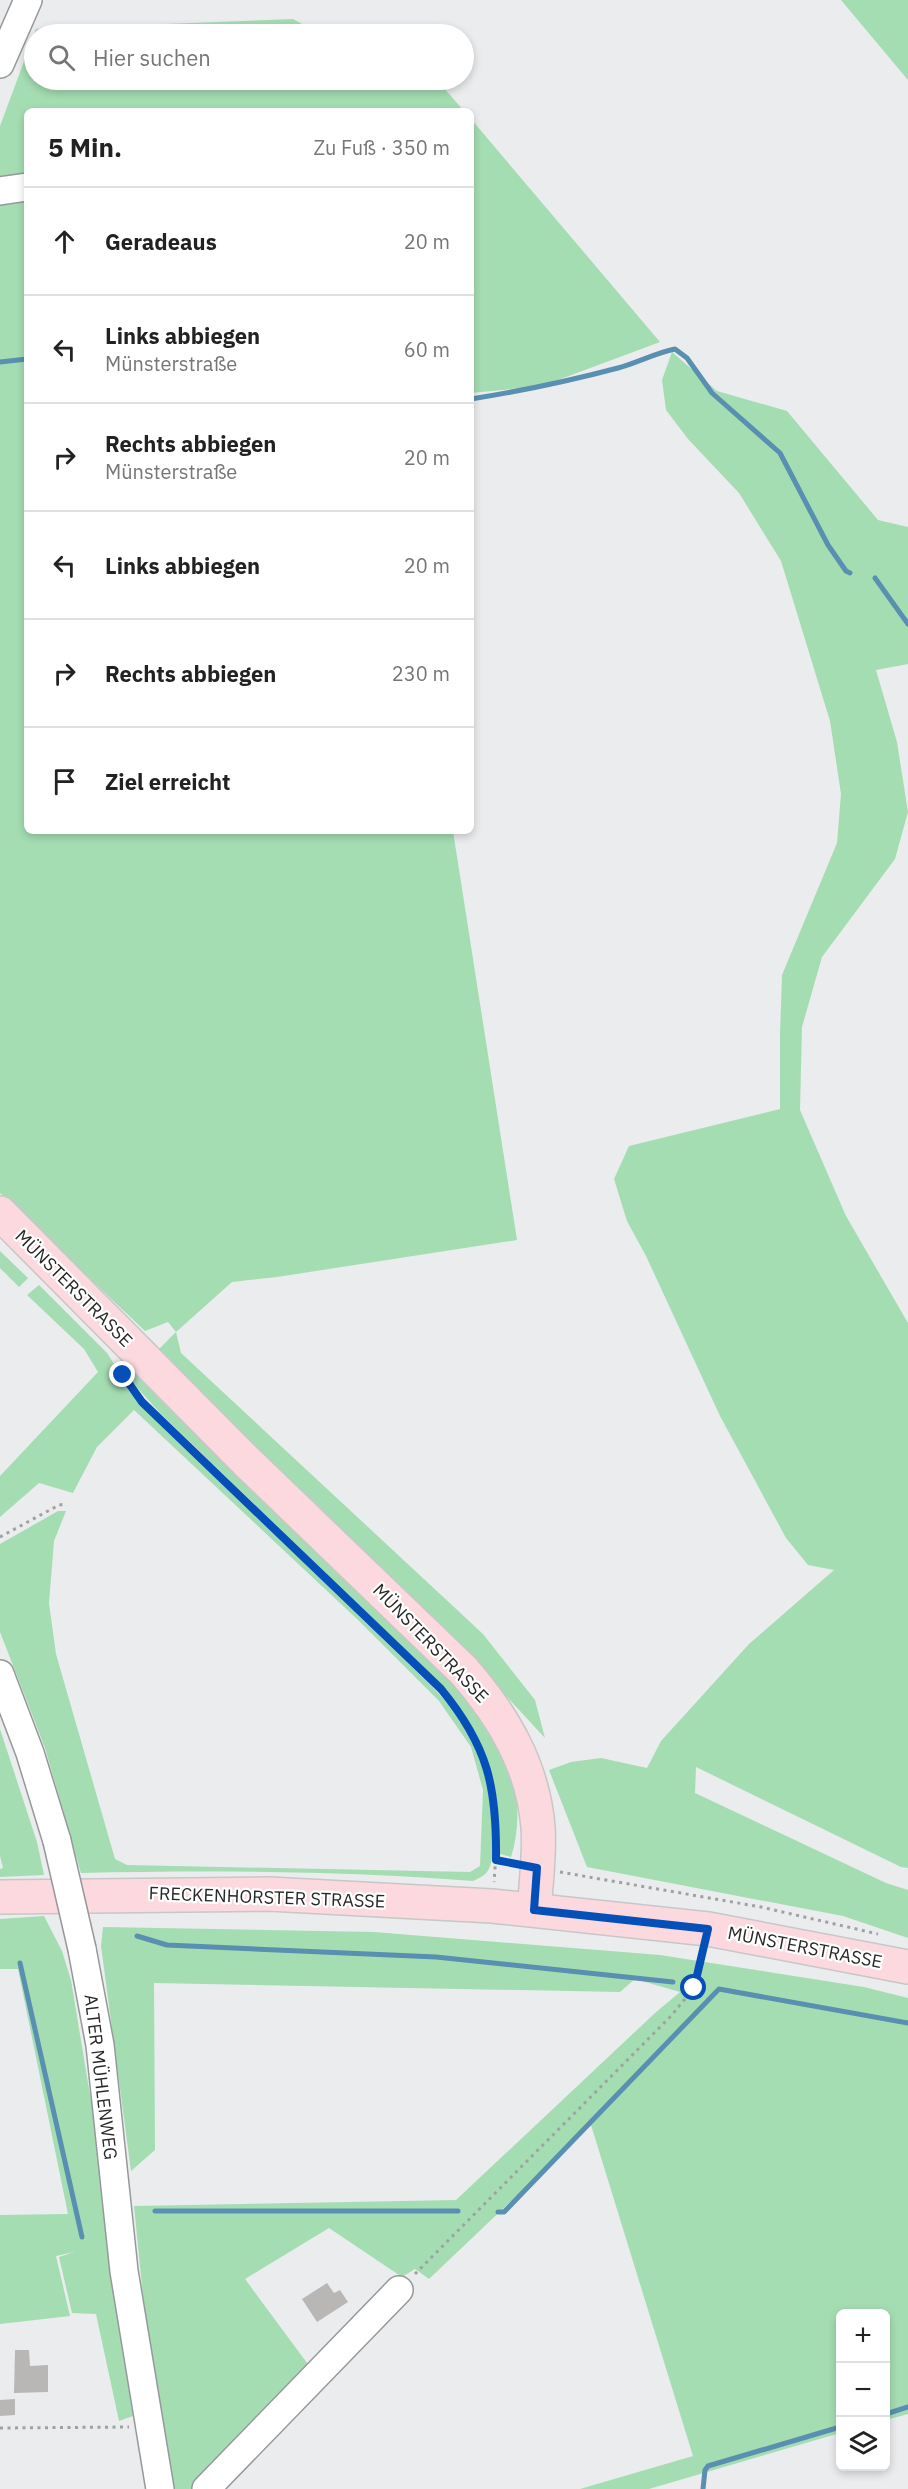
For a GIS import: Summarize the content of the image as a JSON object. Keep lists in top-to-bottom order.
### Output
{
  "streets": {
    "main road": ["MÜNSTERSTRASSE", "FRECKENHORSTER STRASSE"],
    "street": ["ALTER MÜHLENWEG"]
  },
  "crossings": [
    ["MÜNSTERSTRASSE", "FRECKENHORSTER STRASSE"]
  ],
  "page": {
    "search": "Hier suchen",
    "heading": ["5 Min.", "Zu Fuß · 350 m"],
    "list": [
      ["Geradeaus", "20 m"],
      ["Links abbiegen", "Münsterstraße", "60 m"],
      ["Rechts abbiegen", "Münsterstraße", "20 m"],
      ["Links abbiegen", "20 m"],
      ["Rechts abbiegen", "230 m"],
      "Ziel erreicht"
    ],
    "map_buttons": ["+", "−"]
  }
}
